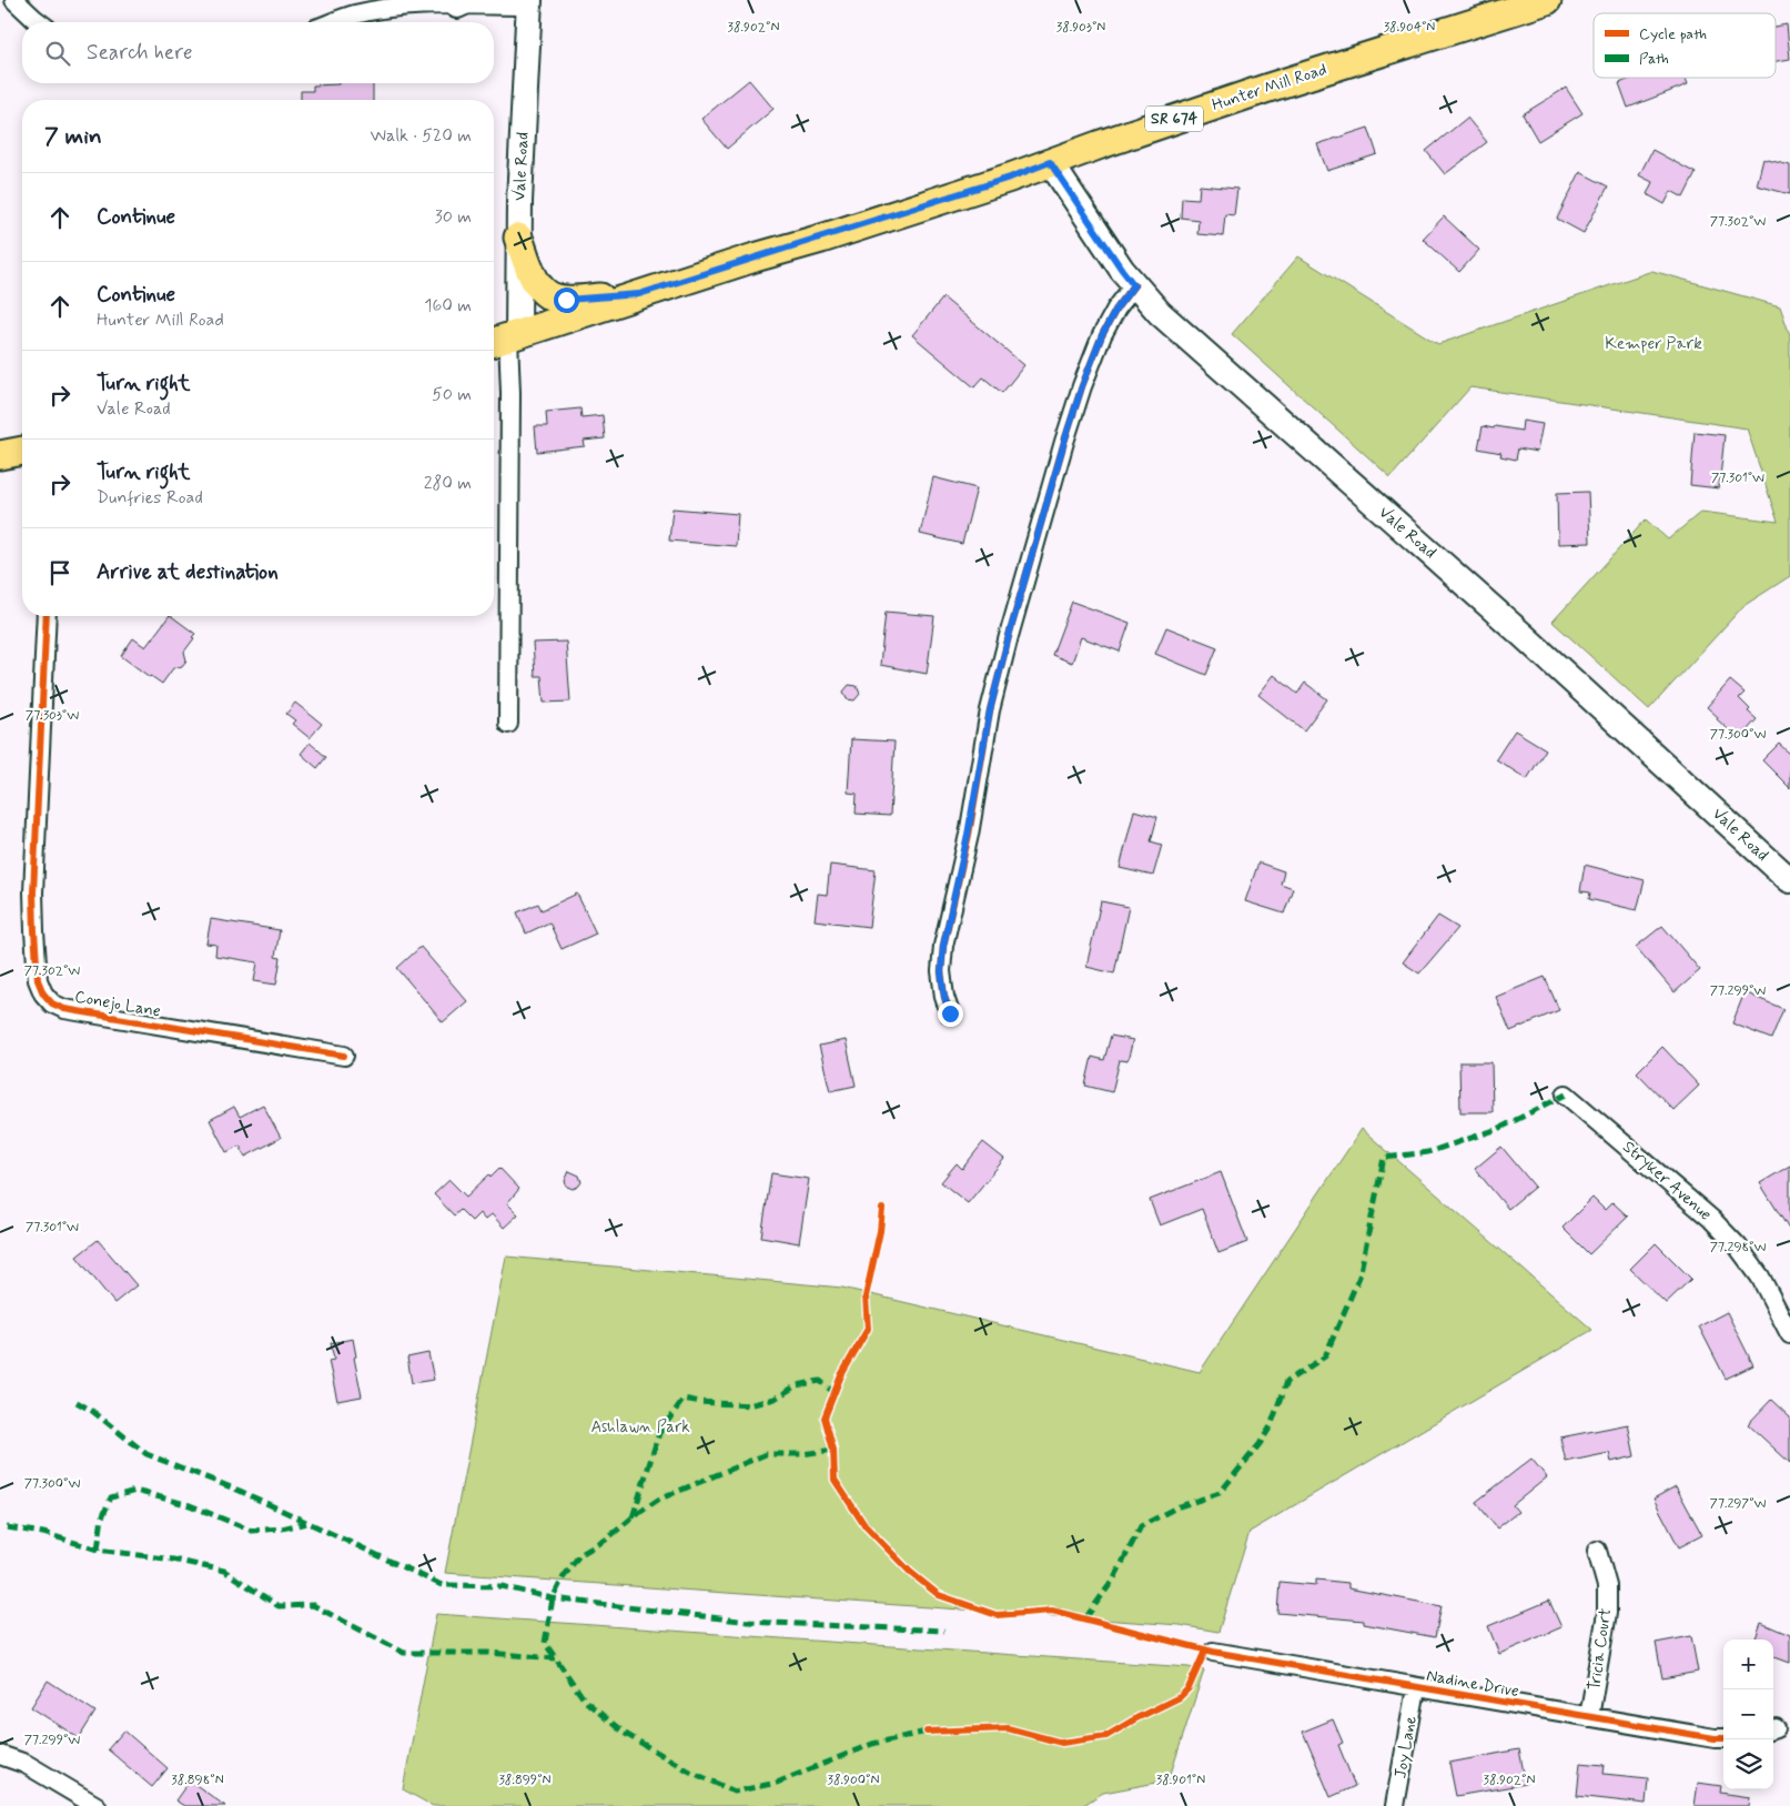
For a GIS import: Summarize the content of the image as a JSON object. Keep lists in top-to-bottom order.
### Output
{
  "streets": {
    "main road": ["Hunter Mill Road", "SR 674", "Vale Road"],
    "street": [
      "Conejo Lane",
      "Stryker Avenue",
      "Tricia Court",
      "Nadine Drive",
      "Joy Lane"
    ]
  },
  "crossings": [
    ["Hunter Mill Road", "Vale Road"],
    ["Tricia Court", "Nadine Drive"],
    ["Nadine Drive", "Joy Lane"]
  ],
  "parks": ["Kemper Park", "Ashlawn Park"],
  "legend": ["Cycle path", "Path"],
  "page": {
    "search": "Search here",
    "heading": ["7 min", "Walk · 520 m"],
    "list": [
      ["Continue", "30 m"],
      ["Continue", "Hunter Mill Road", "160 m"],
      ["Turn right", "Vale Road", "50 m"],
      ["Turn right", "Dunfries Road", "280 m"],
      "Arrive at destination"
    ],
    "map_buttons": ["+", "−"]
  },
  "coordinates": [
    "38.902°N",
    "38.903°N",
    "38.904°N",
    "77.302°W",
    "77.301°W",
    "77.303°W",
    "77.300°W",
    "77.299°W",
    "77.298°W",
    "77.297°W",
    "38.898°N",
    "38.899°N",
    "38.900°N",
    "38.901°N"
  ]
}
